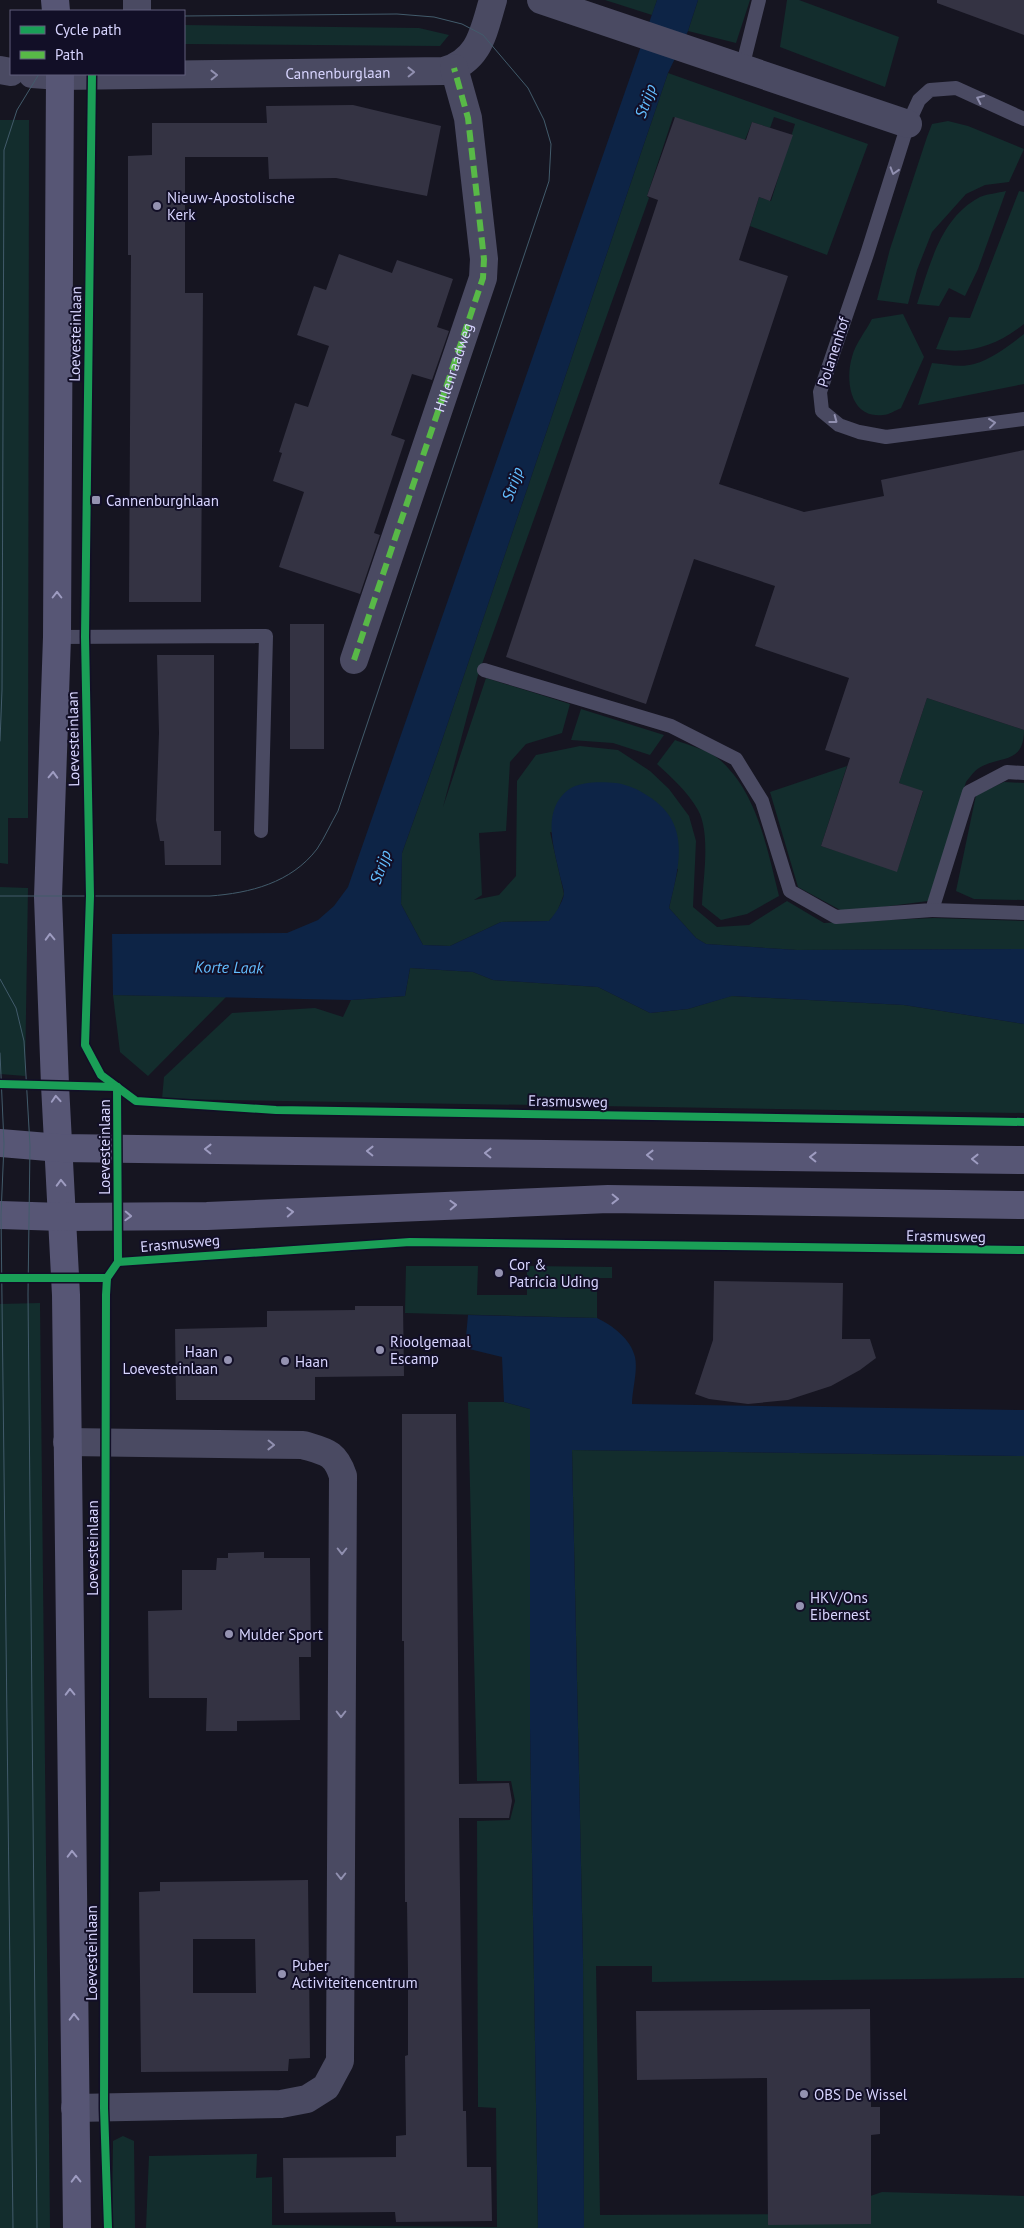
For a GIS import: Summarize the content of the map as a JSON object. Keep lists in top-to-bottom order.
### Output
{
  "streets": {
    "main road": ["Loevesteinlaan", "Erasmusweg"],
    "street": ["Cannenburglaan", "Hillenraadweg"],
    "lane": ["Polanenhof"]
  },
  "crossings": [
    ["Cannenburglaan", "Loevesteinlaan"],
    ["Cannenburglaan", "Hillenraadweg"],
    ["Loevesteinlaan", "Erasmusweg"]
  ],
  "one_way": ["Cannenburglaan", "Loevesteinlaan"],
  "water": ["Strijp", "Korte Laak"],
  "places": {
    "other": [
      "Nieuw-Apostolische Kerk",
      "Cor & Patricia Uding",
      "Rioolgemaal Escamp",
      "Haan Loevesteinlaan",
      "Haan",
      "HKV/Ons Eibernest",
      "Mulder Sport",
      "Puber Activiteitencentrum",
      "OBS De Wissel"
    ],
    "transit": ["Cannenburghlaan"]
  },
  "legend": ["Cycle path", "Path"]
}
